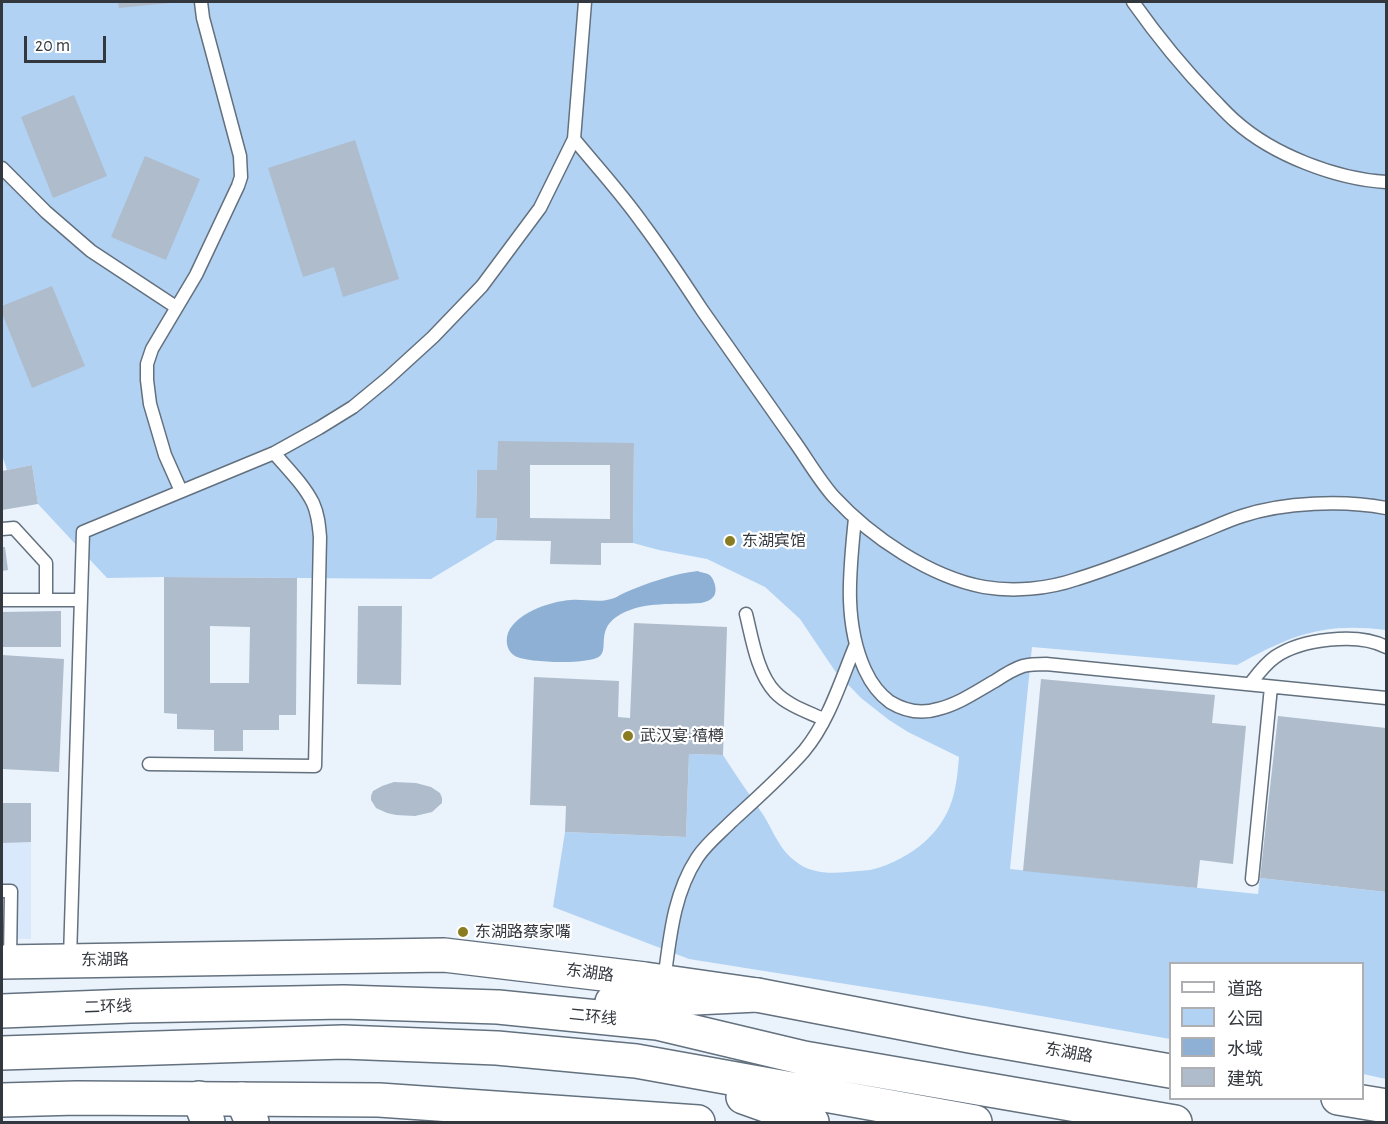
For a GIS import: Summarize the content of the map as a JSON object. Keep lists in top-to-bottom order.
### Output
{
  "streets": {
    "main road": ["东湖路", "二环线"]
  },
  "places": ["东湖宾馆", "武汉宴·禧樽", "东湖路蔡家嘴"],
  "legend": [
    "道路",
    "公园",
    "水域",
    "建筑"
  ],
  "scale_bar": "20 m"
}
